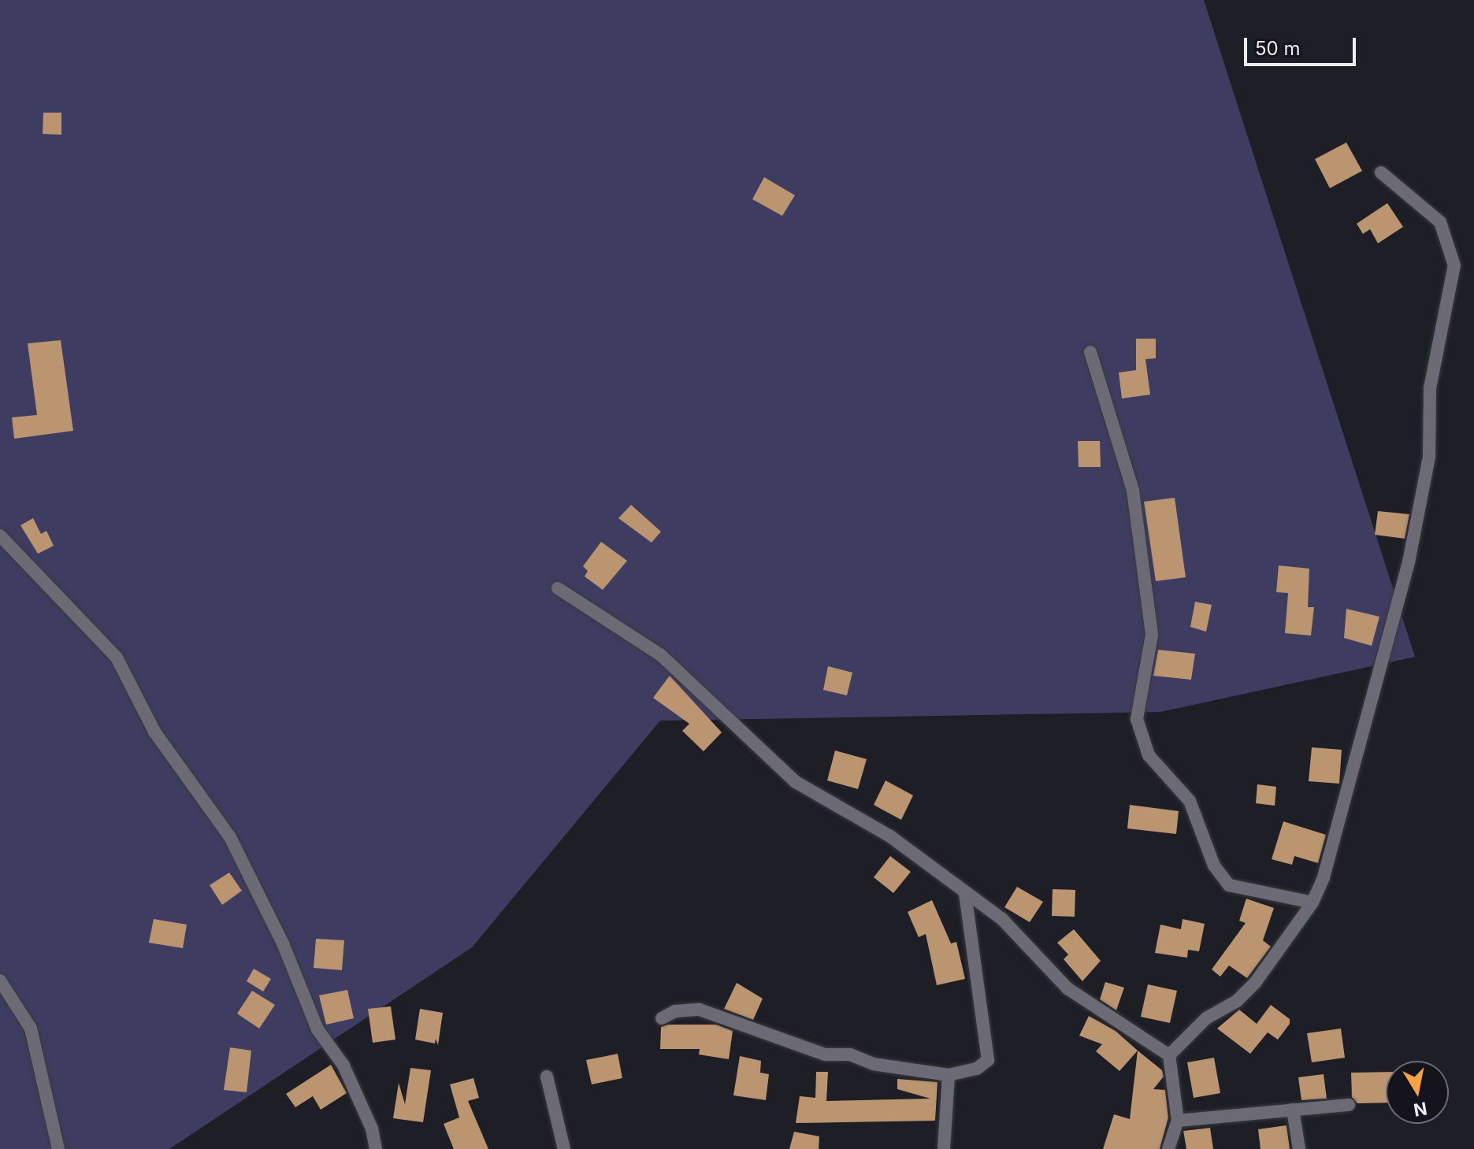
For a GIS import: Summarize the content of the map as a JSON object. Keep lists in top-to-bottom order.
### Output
{
  "scale_bar": "50 m",
  "north": "bottom"
}
